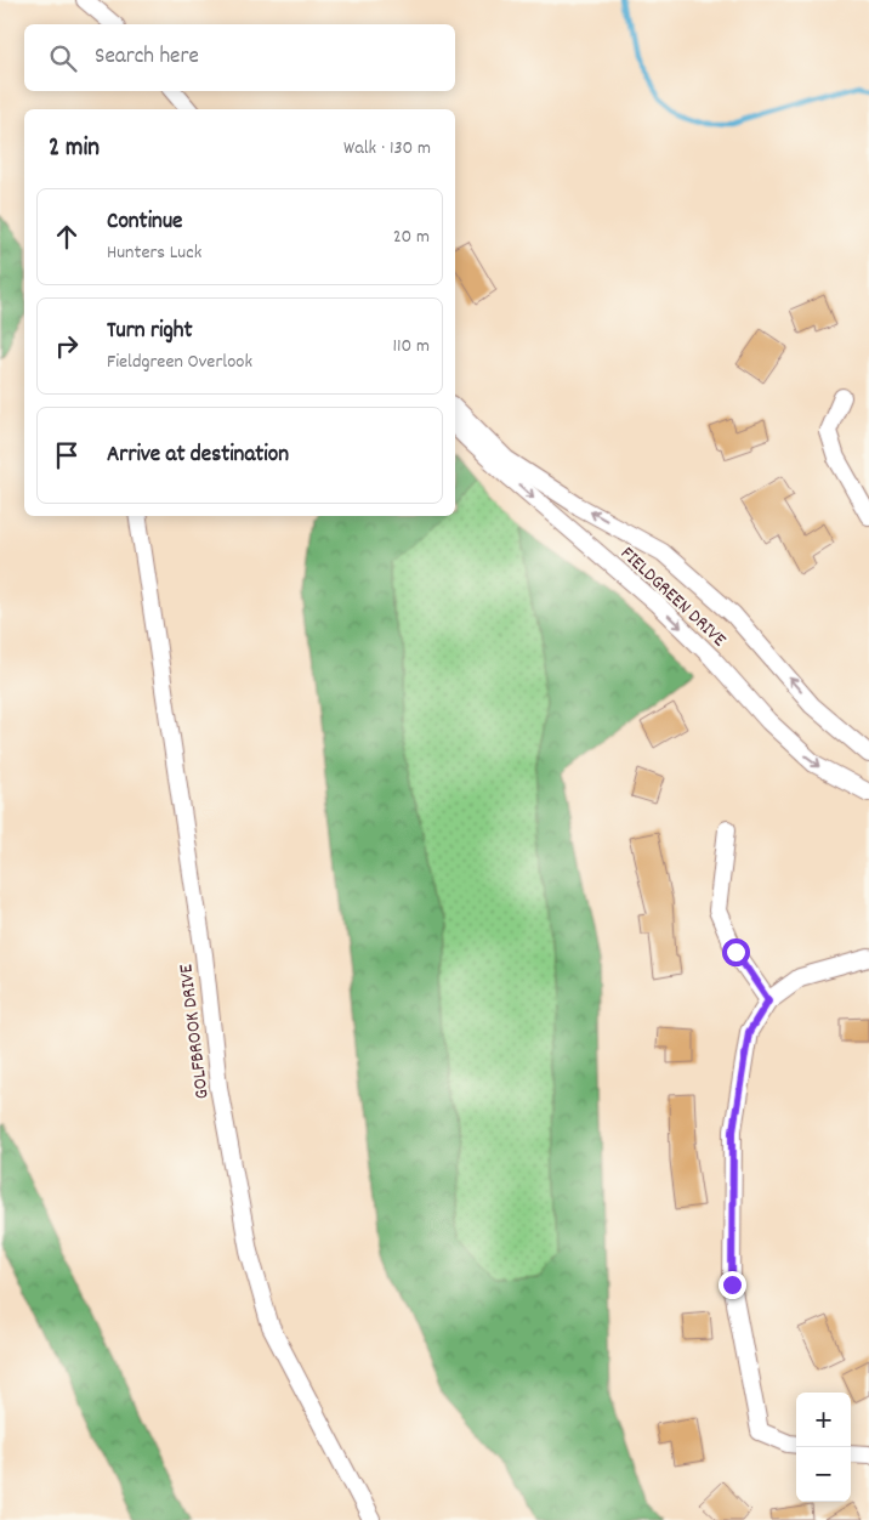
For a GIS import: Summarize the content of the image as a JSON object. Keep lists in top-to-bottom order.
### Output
{
  "streets": {
    "street": ["FIELDGREEN DRIVE", "GOLFBROOK DRIVE"]
  },
  "page": {
    "search": "Search here",
    "heading": ["2 min", "Walk · 130 m"],
    "list": [
      ["Continue", "Hunters Luck", "20 m"],
      ["Turn right", "Fieldgreen Overlook", "110 m"],
      "Arrive at destination"
    ],
    "map_buttons": ["+", "−"]
  }
}
